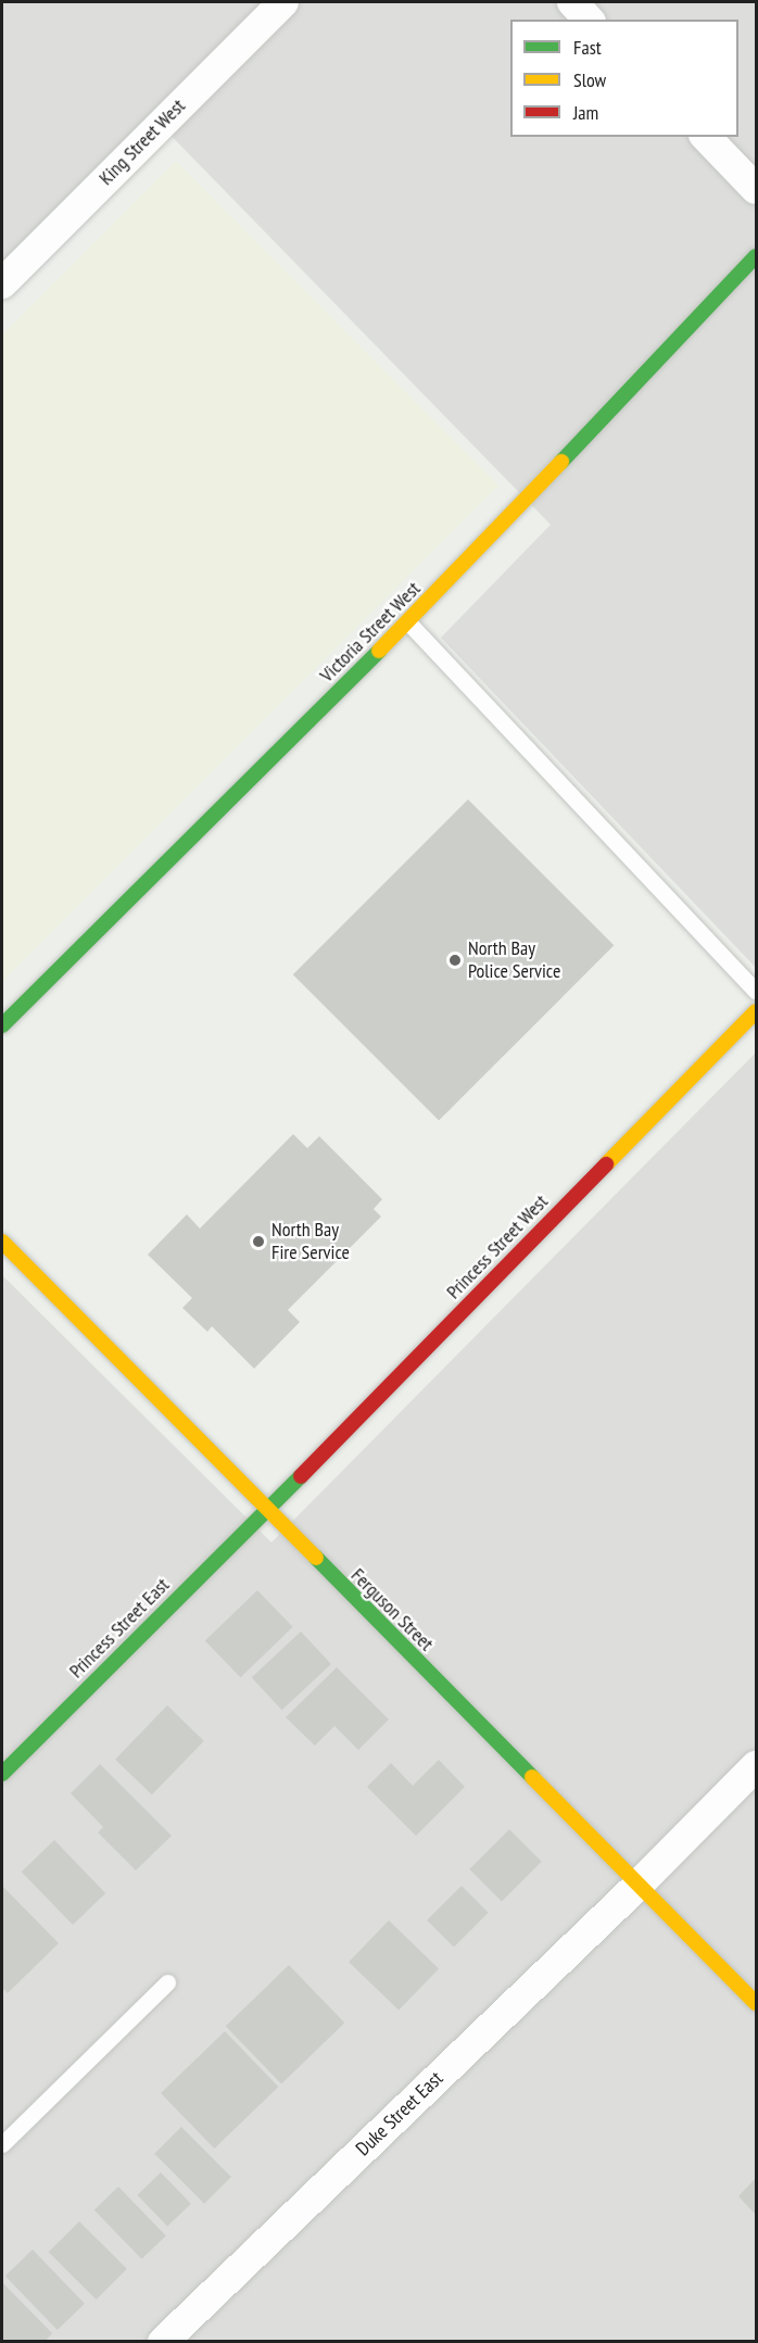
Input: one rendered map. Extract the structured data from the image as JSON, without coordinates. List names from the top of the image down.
{
  "streets": {
    "street": [
      "King Street West",
      "Victoria Street West",
      "Princess Street West",
      "Ferguson Street",
      "Princess Street East",
      "Duke Street East"
    ]
  },
  "crossings": [
    ["Princess Street West", "Ferguson Street"],
    ["Princess Street West", "Princess Street East"],
    ["Ferguson Street", "Princess Street East"],
    ["Ferguson Street", "Duke Street East"]
  ],
  "places": ["North Bay Police Service", "North Bay Fire Service"],
  "legend": ["Fast", "Slow", "Jam"]
}
